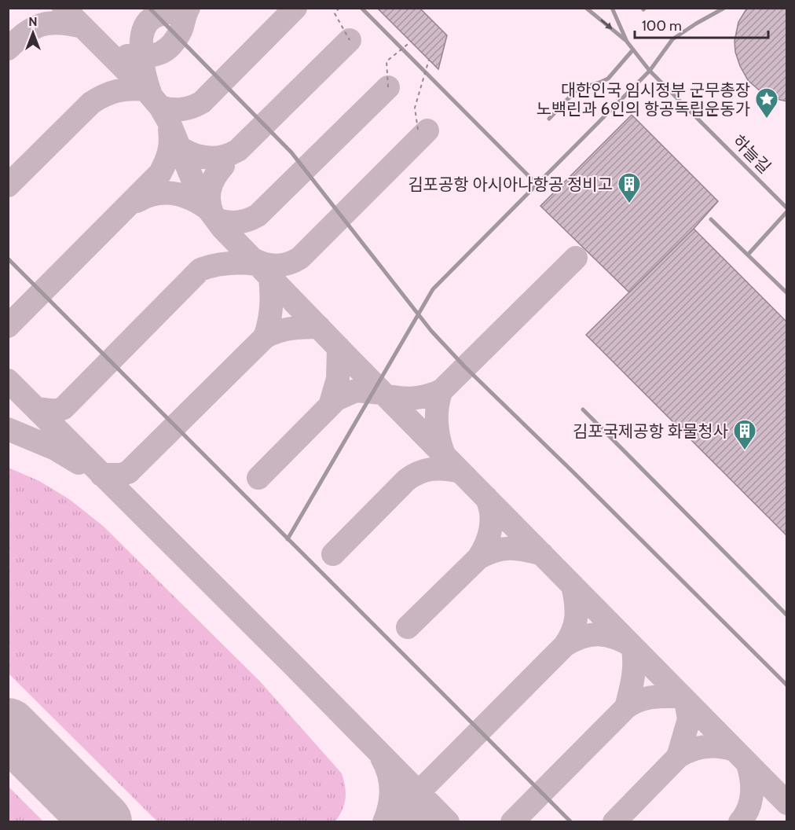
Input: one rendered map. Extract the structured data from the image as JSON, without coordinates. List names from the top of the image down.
{
  "streets": {
    "lane": ["하늘길"]
  },
  "places": {
    "place": ["대한인국 임시정부 군무총장 노백린과 6인의 항공독립운동가"],
    "building": ["김포공항 아시아나항공 정비고", "김포국제공항 화물청사"]
  },
  "scale_bar": "100 m",
  "north": "top"
}
